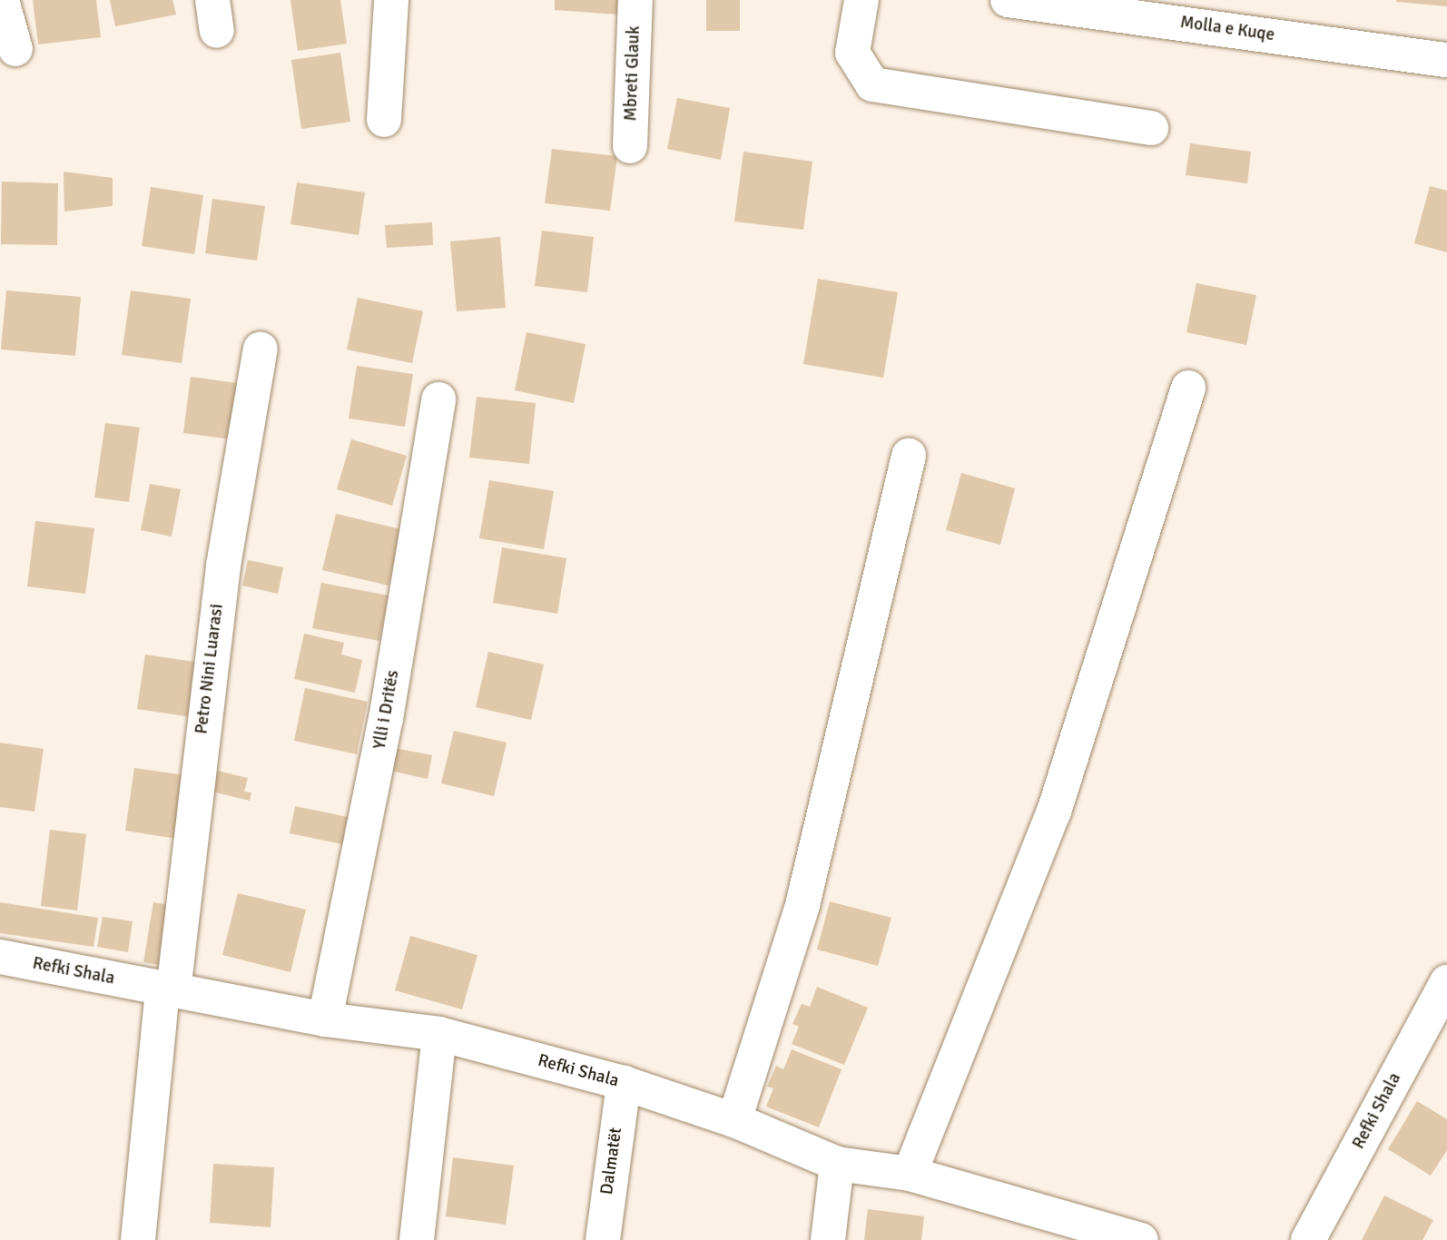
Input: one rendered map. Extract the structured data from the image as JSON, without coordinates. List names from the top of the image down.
{
  "streets": {
    "street": [
      "Molla e Kuqe",
      "Mbreti Glauk",
      "Petro Nini Luarasi",
      "Ylli i Dritës",
      "Refki Shala",
      "Dalmatët"
    ]
  },
  "crossings": [
    ["Petro Nini Luarasi", "Refki Shala"],
    ["Ylli i Dritës", "Refki Shala"],
    ["Refki Shala", "Dalmatët"]
  ]
}
